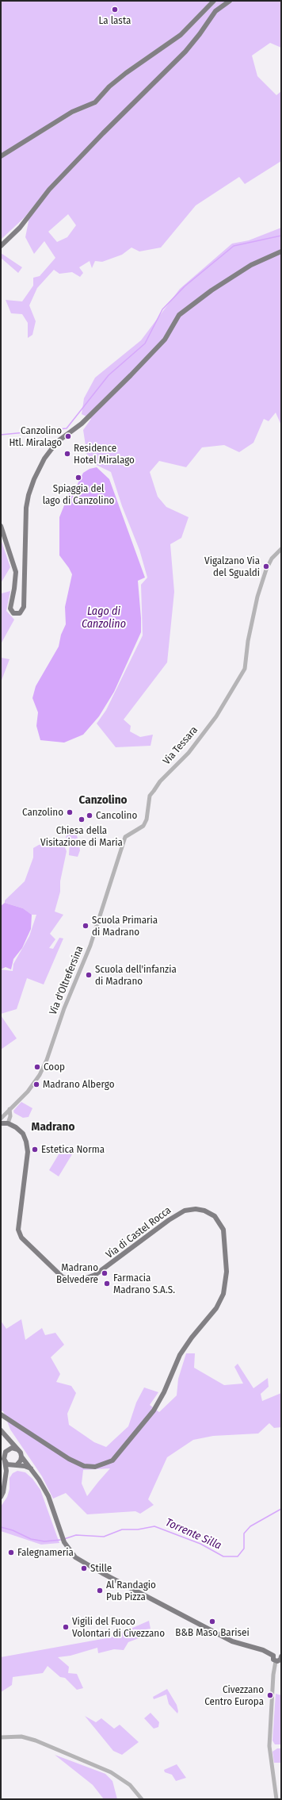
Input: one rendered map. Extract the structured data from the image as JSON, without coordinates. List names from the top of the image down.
{
  "streets": {
    "main road": ["Via di Castel Rocca"],
    "street": ["Via Tessara", "Via d'Oltrefersina"]
  },
  "crossings": [
    ["Via Tessara", "Via d'Oltrefersina"]
  ],
  "districts": ["Canzolino", "Madrano"],
  "water": ["Lago di Canzolino", "Torrente Silla"],
  "places": [
    "La lasta",
    "Canzolino Htl. Miralago",
    "Residence Hotel Miralago",
    "Spiaggia del lago di Canzolino",
    "Vigalzano Via del Sgualdi",
    "Canzolino",
    "Cancolino",
    "Chiesa della Visitazione di Maria",
    "Scuola Primaria di Madrano",
    "Scuola dell'infanzia di Madrano",
    "Coop",
    "Madrano Albergo",
    "Estetica Norma",
    "Madrano Belvedere",
    "Farmacia Madrano S.A.S.",
    "Falegnameria",
    "Stille",
    "Al Randagio Pub Pizza",
    "B&B Maso Barisei",
    "Vigili del Fuoco Volontari di Civezzano",
    "Civezzano Centro Europa"
  ]
}
